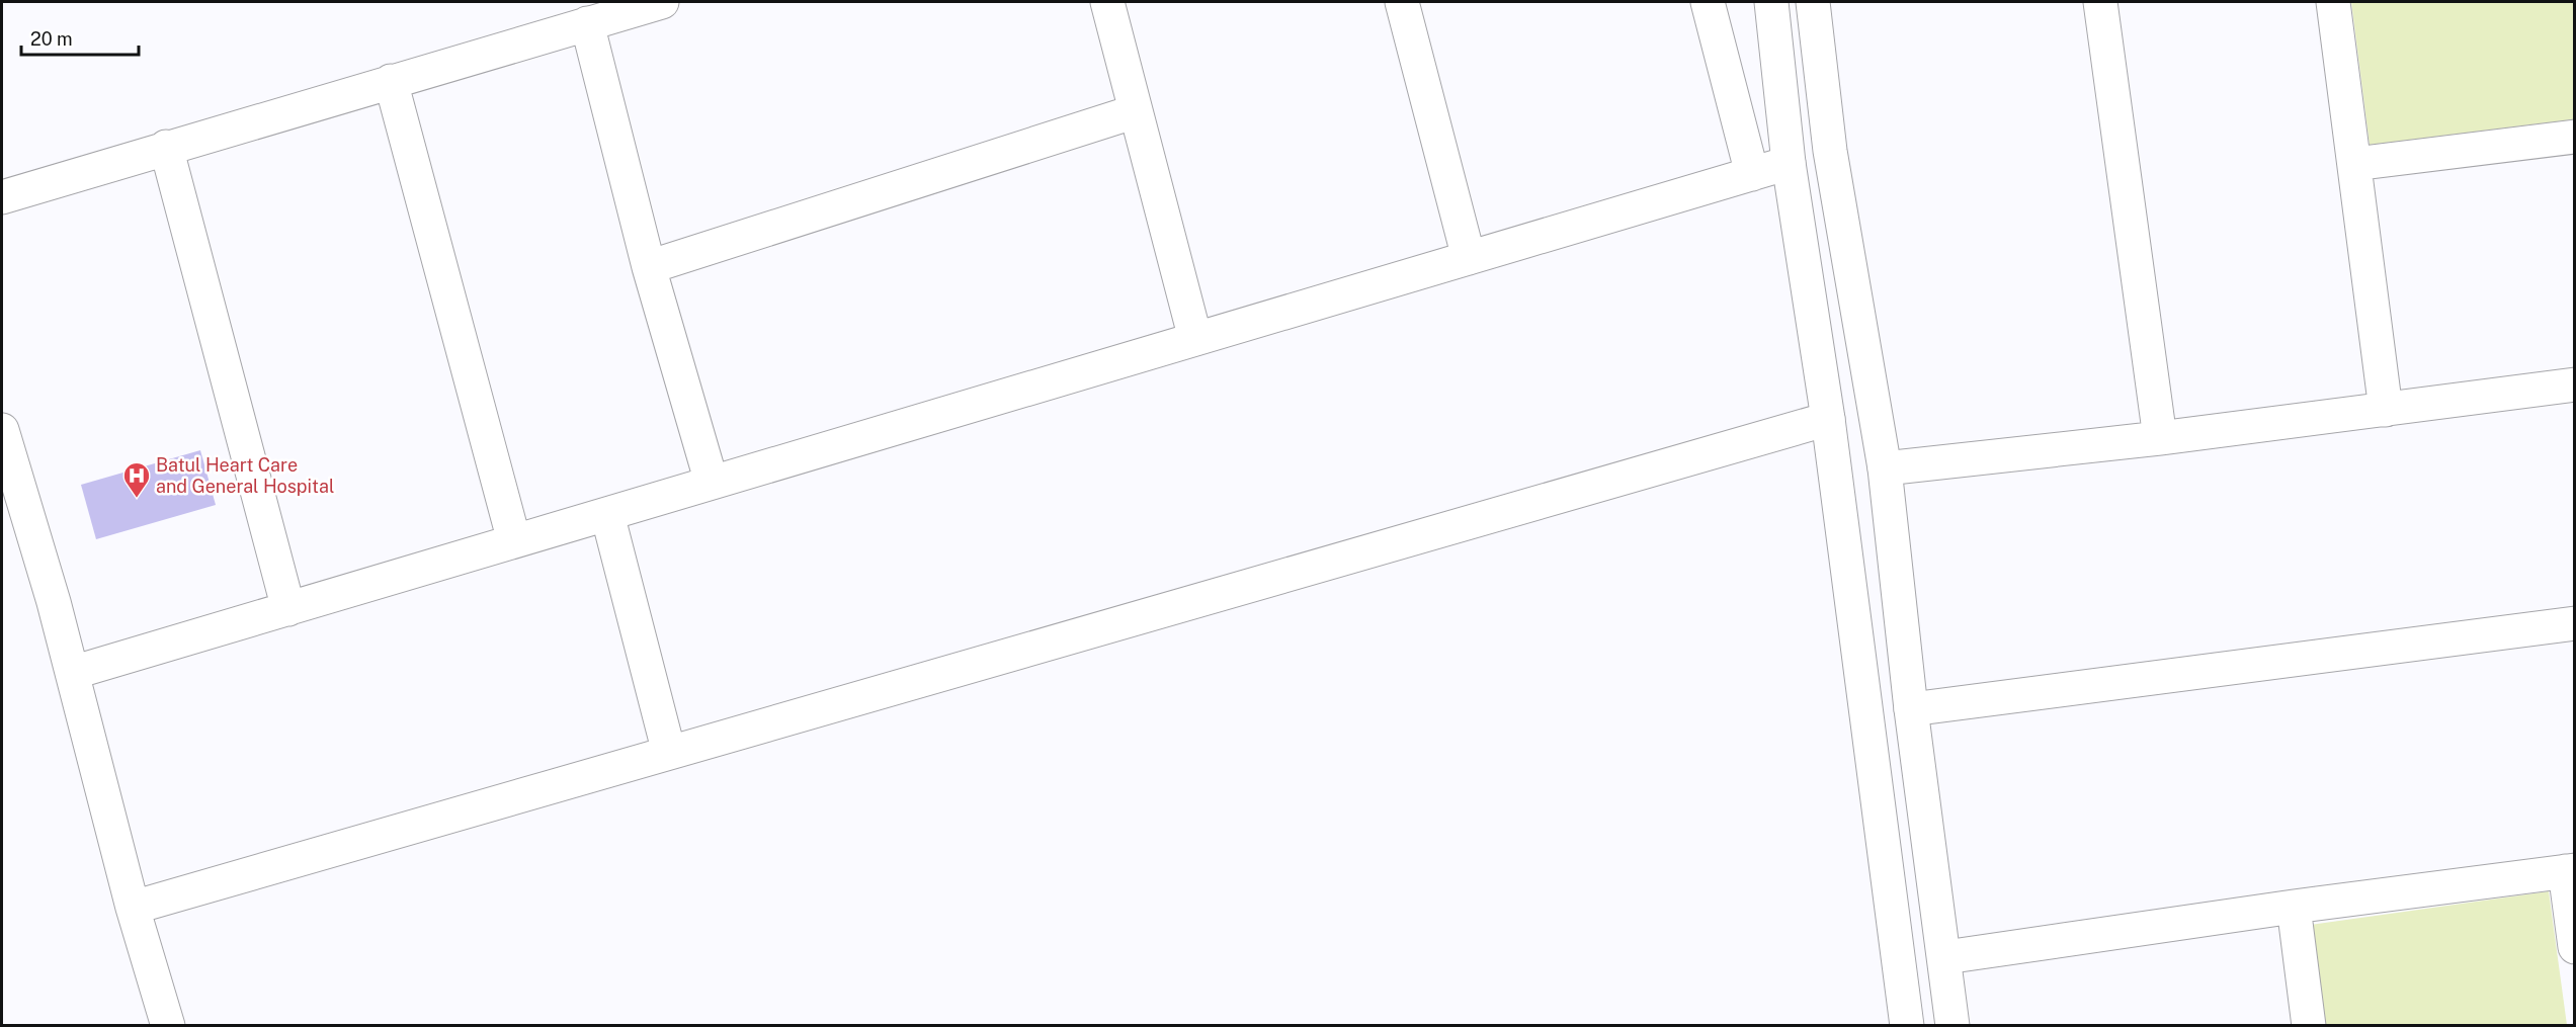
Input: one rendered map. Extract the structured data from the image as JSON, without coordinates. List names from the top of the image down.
{
  "places": {
    "hospital": ["Batul Heart Care and General Hospital"]
  },
  "scale_bar": "20 m"
}
